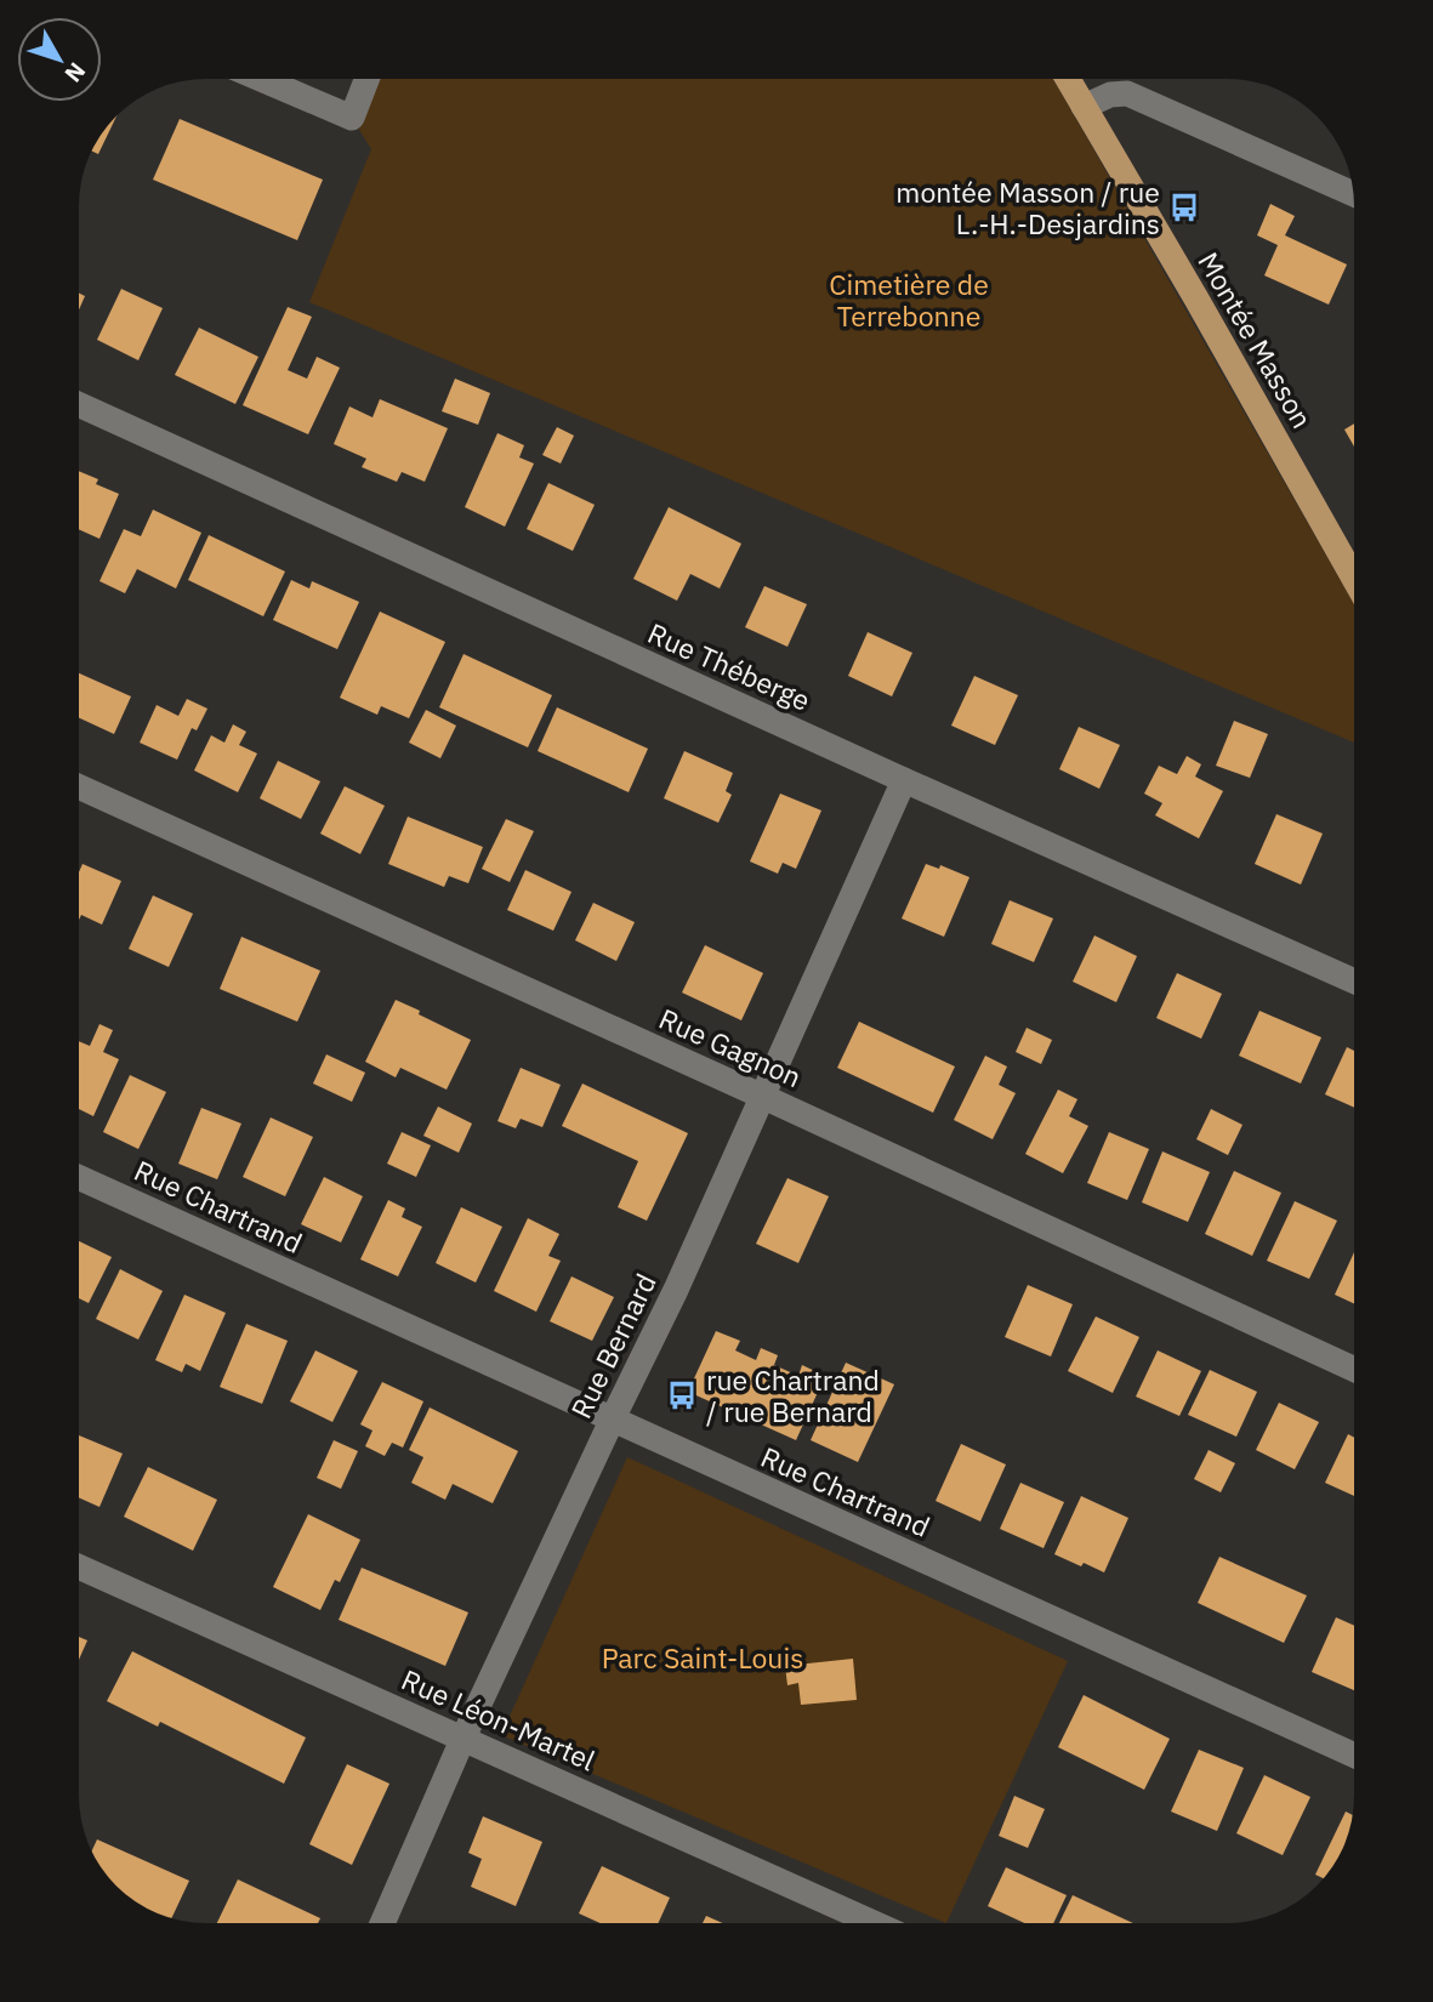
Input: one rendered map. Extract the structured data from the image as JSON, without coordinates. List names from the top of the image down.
{
  "streets": {
    "main road": ["Montée Masson"],
    "street": [
      "Rue Théberge",
      "Rue Gagnon",
      "Rue Chartrand",
      "Rue Bernard",
      "Rue Léon-Martel"
    ]
  },
  "crossings": [
    ["Rue Théberge", "Rue Bernard"],
    ["Rue Gagnon", "Rue Bernard"],
    ["Rue Chartrand", "Rue Bernard"],
    ["Rue Bernard", "Rue Léon-Martel"]
  ],
  "parks": ["Cimetière de Terrebonne", "Parc Saint-Louis"],
  "places": {
    "bus stop": ["montée Masson / rue L.-H.-Desjardins", "rue Chartrand / rue Bernard"]
  },
  "north": "bottom right"
}
